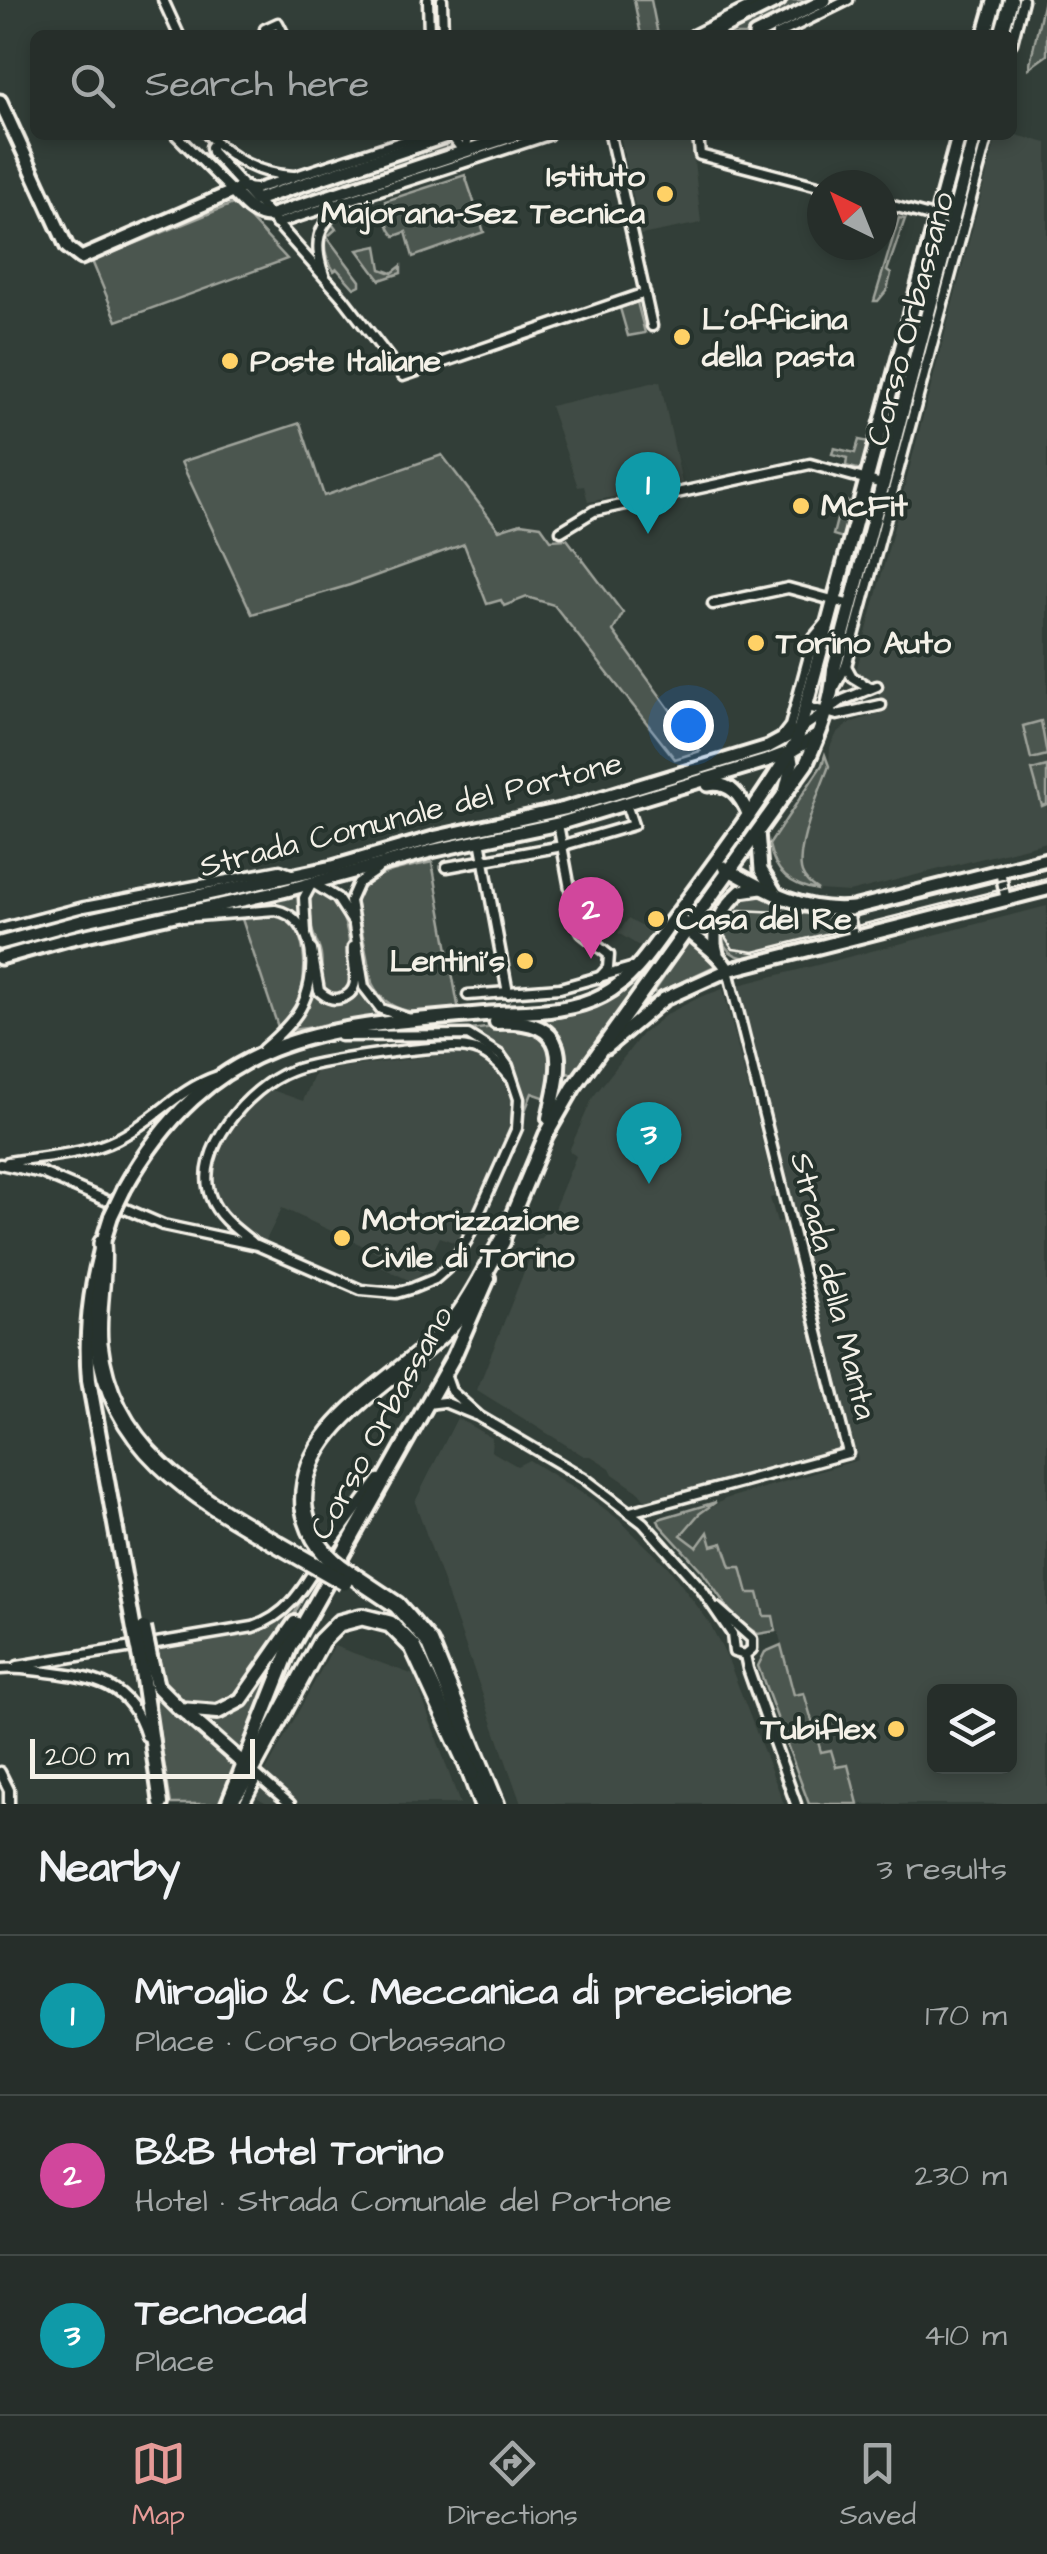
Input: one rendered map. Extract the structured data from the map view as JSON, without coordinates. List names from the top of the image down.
{
  "streets": {
    "main road": ["Corso Orbassano"],
    "street": ["Strada Comunale del Portone", "Strada della Manta"]
  },
  "crossings": [
    ["Corso Orbassano", "Strada Comunale del Portone"]
  ],
  "places": [
    "Istituto Majorana-Sez Tecnica",
    "L'officina della pasta",
    "Poste Italiane",
    "McFit",
    "Torino Auto",
    "Casa del Re",
    "Lentini's",
    "Motorizzazione Civile di Torino",
    "Tubiflex"
  ],
  "scale_bar": "200 m",
  "north": "top left",
  "page": {
    "search": "Search here",
    "pins": ["1", "2", "3"],
    "scale": "200 m",
    "heading": ["Nearby", "3 results"],
    "list": [
      {
        "mark": "1",
        "name": "Miroglio & C. Meccanica di precisione",
        "note": "Place · Corso Orbassano",
        "value": "170 m"
      },
      {
        "mark": "2",
        "name": "B&B Hotel Torino",
        "note": "Hotel · Strada Comunale del Portone",
        "value": "230 m"
      },
      {
        "mark": "3",
        "name": "Tecnocad",
        "note": "Place",
        "value": "410 m"
      }
    ],
    "nav": ["Map", "Directions", "Saved"]
  }
}
